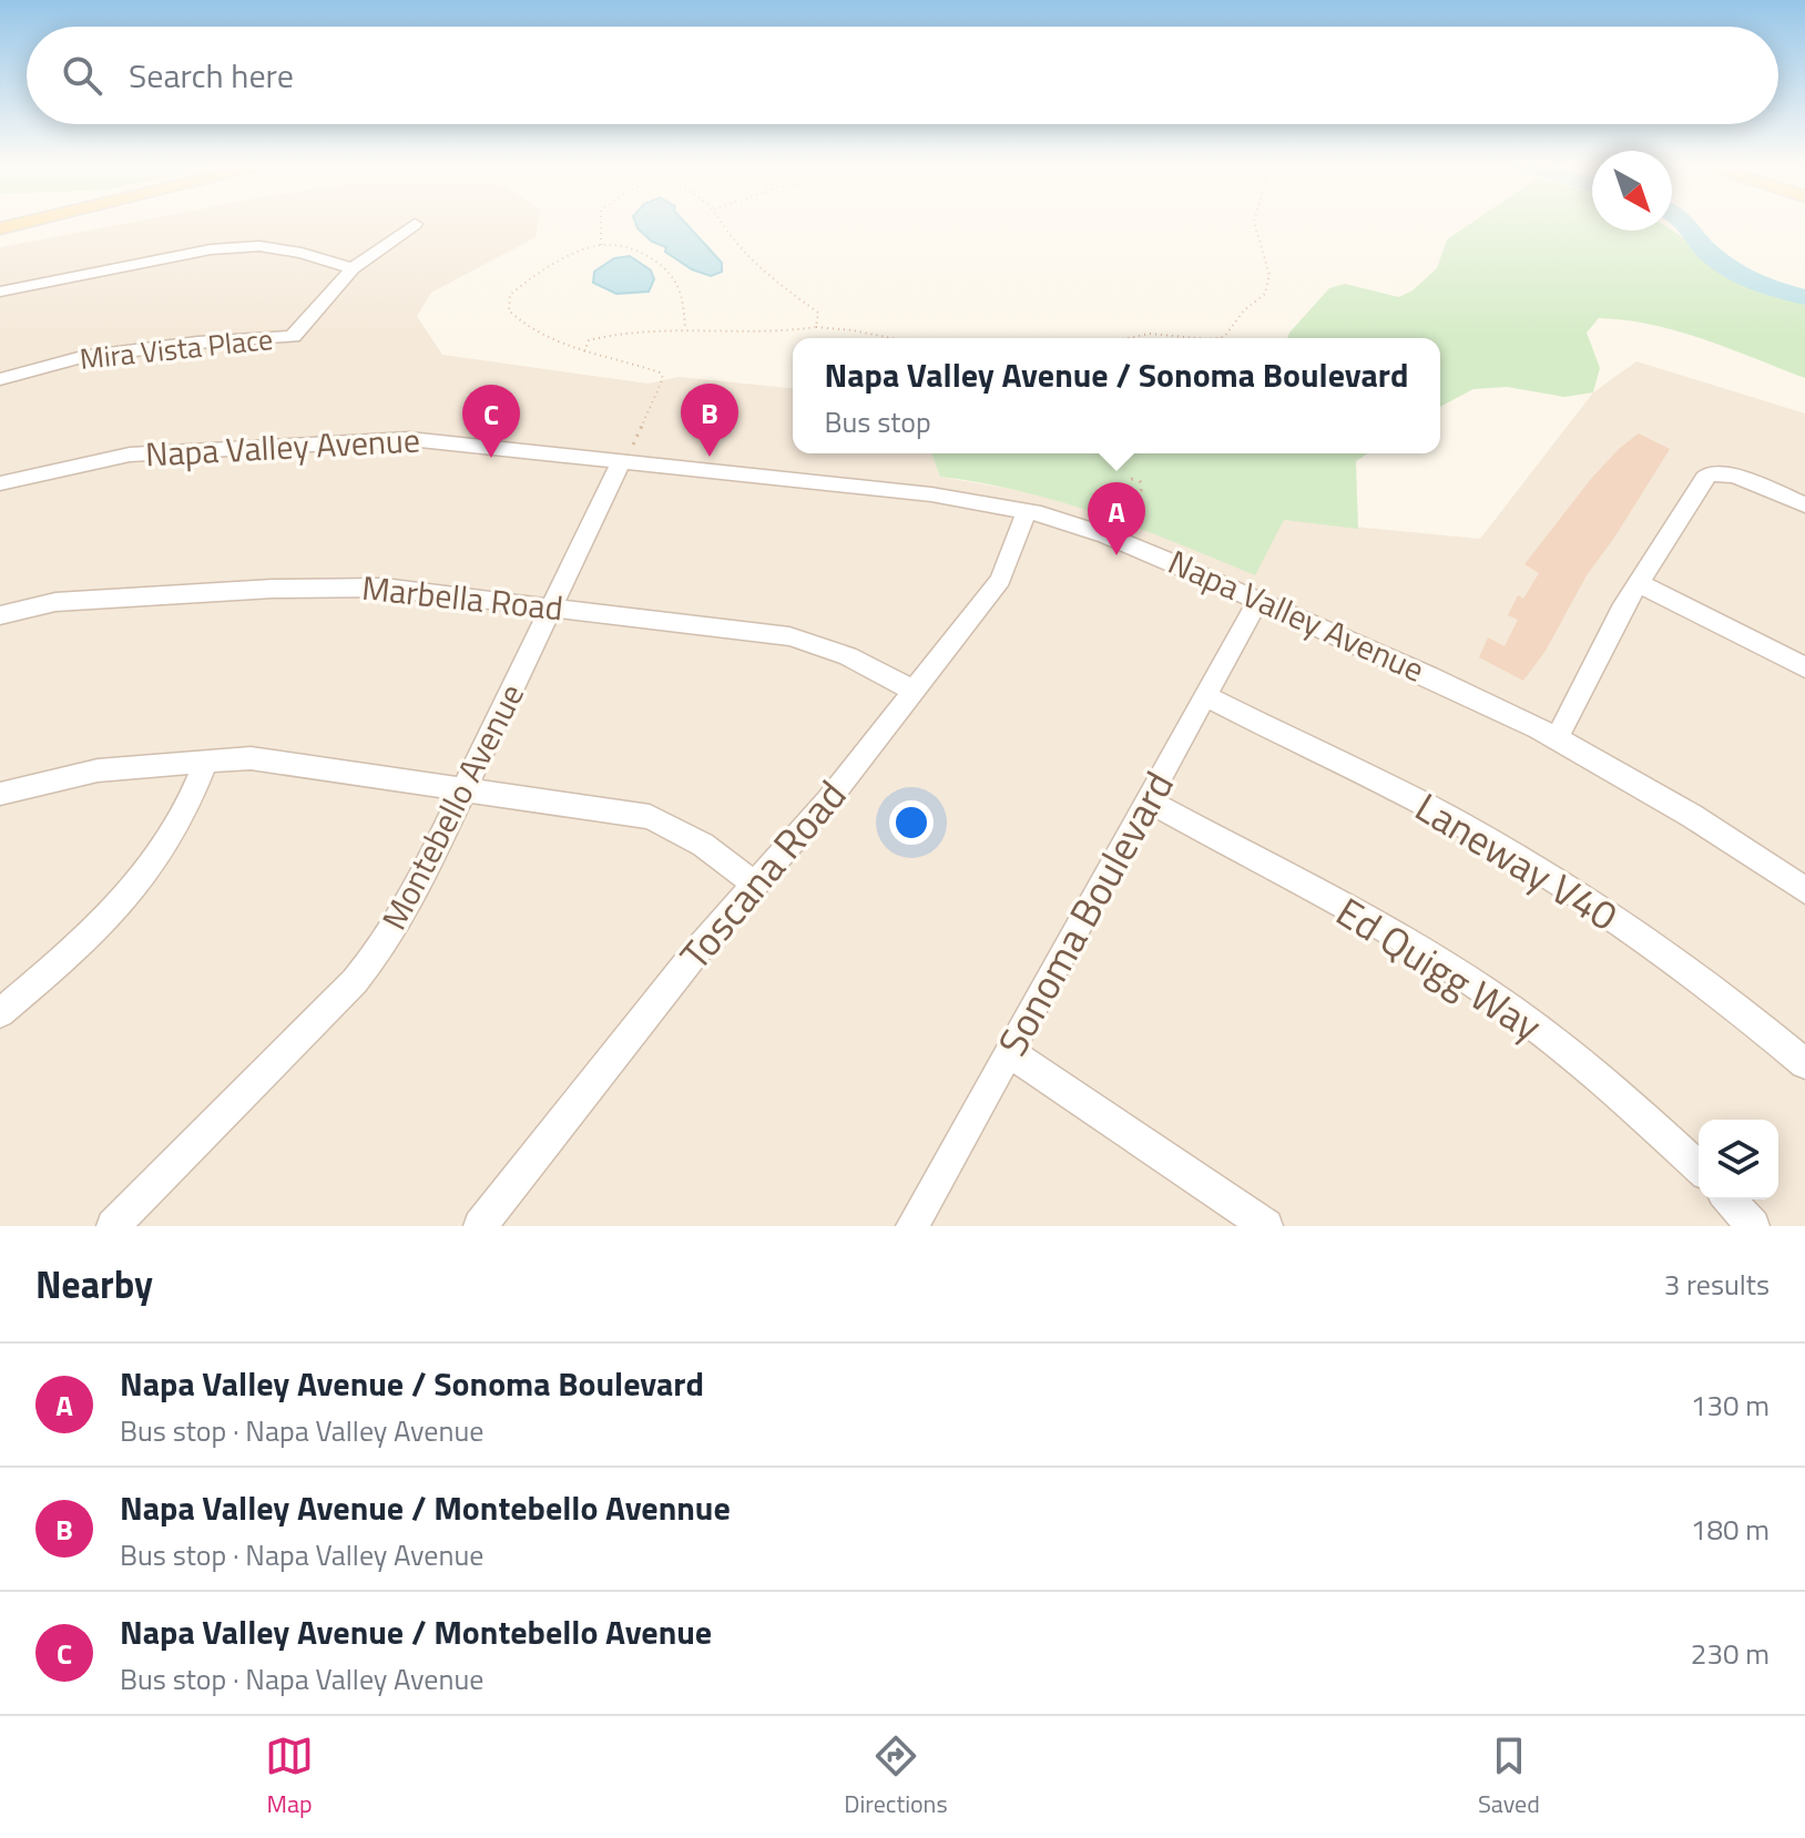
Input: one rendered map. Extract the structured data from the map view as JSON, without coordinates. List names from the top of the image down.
{
  "streets": {
    "street": [
      "Mira Vista Place",
      "Napa Valley Avenue",
      "Marbella Road",
      "Montebello Avenue",
      "Laneway V40",
      "Toscana Road",
      "Sonoma Boulevard",
      "Ed Quigg Way"
    ]
  },
  "crossings": [
    ["Napa Valley Avenue", "Montebello Avenue"],
    ["Napa Valley Avenue", "Toscana Road"],
    ["Napa Valley Avenue", "Sonoma Boulevard"],
    ["Marbella Road", "Montebello Avenue"],
    ["Marbella Road", "Toscana Road"],
    ["Laneway V40", "Sonoma Boulevard"],
    ["Sonoma Boulevard", "Ed Quigg Way"]
  ],
  "north": "bottom right",
  "page": {
    "search": "Search here",
    "popup": ["Napa Valley Avenue / Sonoma Boulevard", "Bus stop"],
    "pins": ["B", "C", "A"],
    "heading": ["Nearby", "3 results"],
    "list": [
      {
        "mark": "A",
        "name": "Napa Valley Avenue / Sonoma Boulevard",
        "note": "Bus stop · Napa Valley Avenue",
        "value": "130 m"
      },
      {
        "mark": "B",
        "name": "Napa Valley Avenue / Montebello Avennue",
        "note": "Bus stop · Napa Valley Avenue",
        "value": "180 m"
      },
      {
        "mark": "C",
        "name": "Napa Valley Avenue / Montebello Avenue",
        "note": "Bus stop · Napa Valley Avenue",
        "value": "230 m"
      }
    ],
    "nav": ["Map", "Directions", "Saved"]
  }
}
